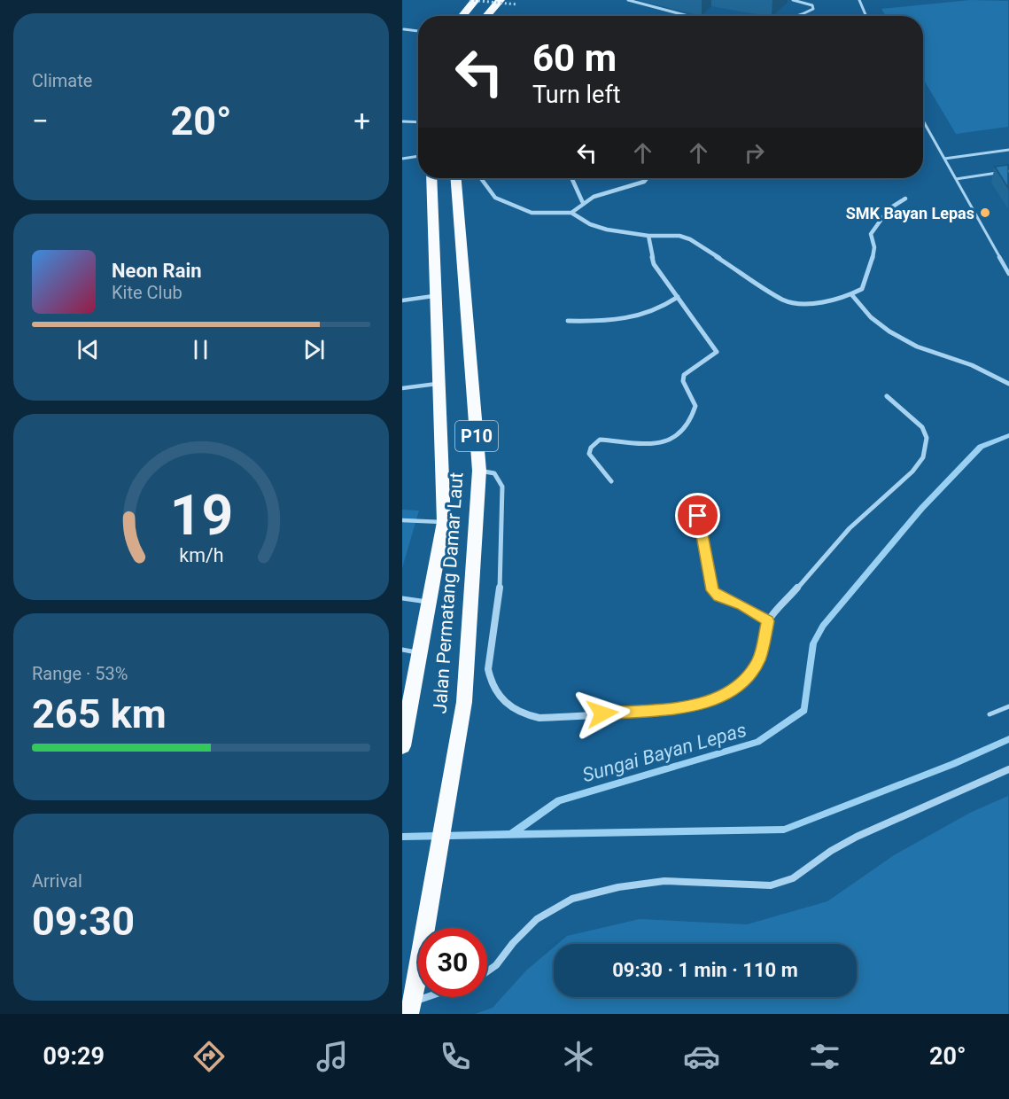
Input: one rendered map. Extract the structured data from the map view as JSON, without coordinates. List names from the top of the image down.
{
  "streets": {
    "highway": ["P10", "Jalan Permatang Damar Laut"]
  },
  "water": ["Sungai Bayan Lepas"],
  "places": ["SMK Bayan Lepas"],
  "page": {
    "tile": [
      "Climate",
      ["Range · 53%", "265 km"],
      ["Arrival", "09:30"]
    ],
    "turn": ["60 m", "Turn left"],
    "heat": ["−", "20°", "+"],
    "song": ["Neon Rain", "Kite Club"],
    "limit": "30",
    "trip": "09:30 · 1 min · 110 m",
    "tabs": ["09:29", "20°"],
    "gauge": ["19", "km/h"]
  }
}
